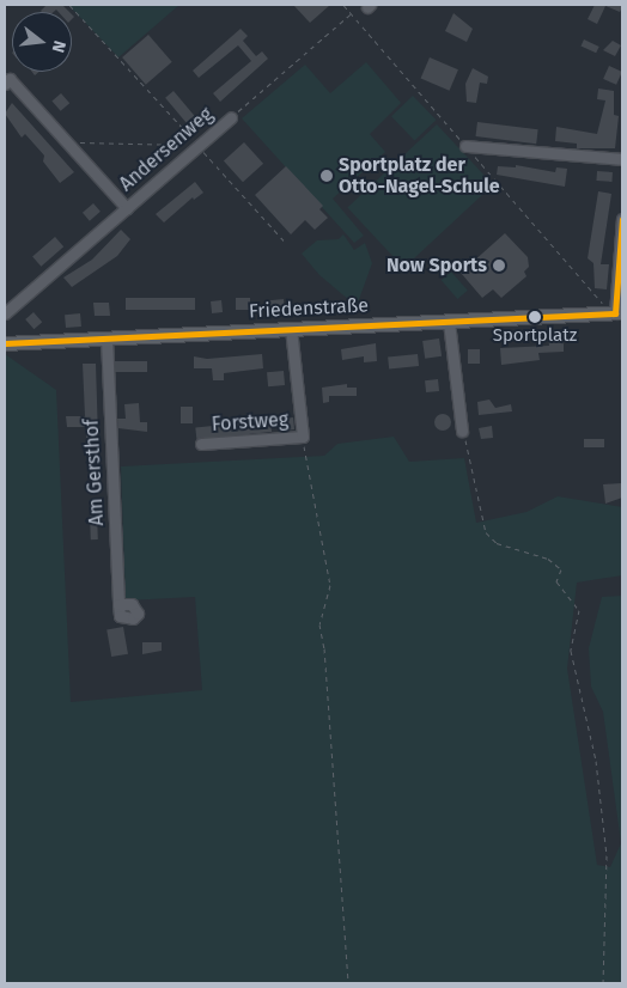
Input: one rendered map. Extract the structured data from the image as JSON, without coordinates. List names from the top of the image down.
{
  "streets": {
    "main road": ["Friedenstraße"],
    "street": ["Andersenweg", "Forstweg", "Am Gersthof"]
  },
  "crossings": [
    ["Friedenstraße", "Forstweg"],
    ["Friedenstraße", "Am Gersthof"]
  ],
  "places": ["Sportplatz der Otto-Nagel-Schule", "Now Sports", "Sportplatz"],
  "north": "right"
}
